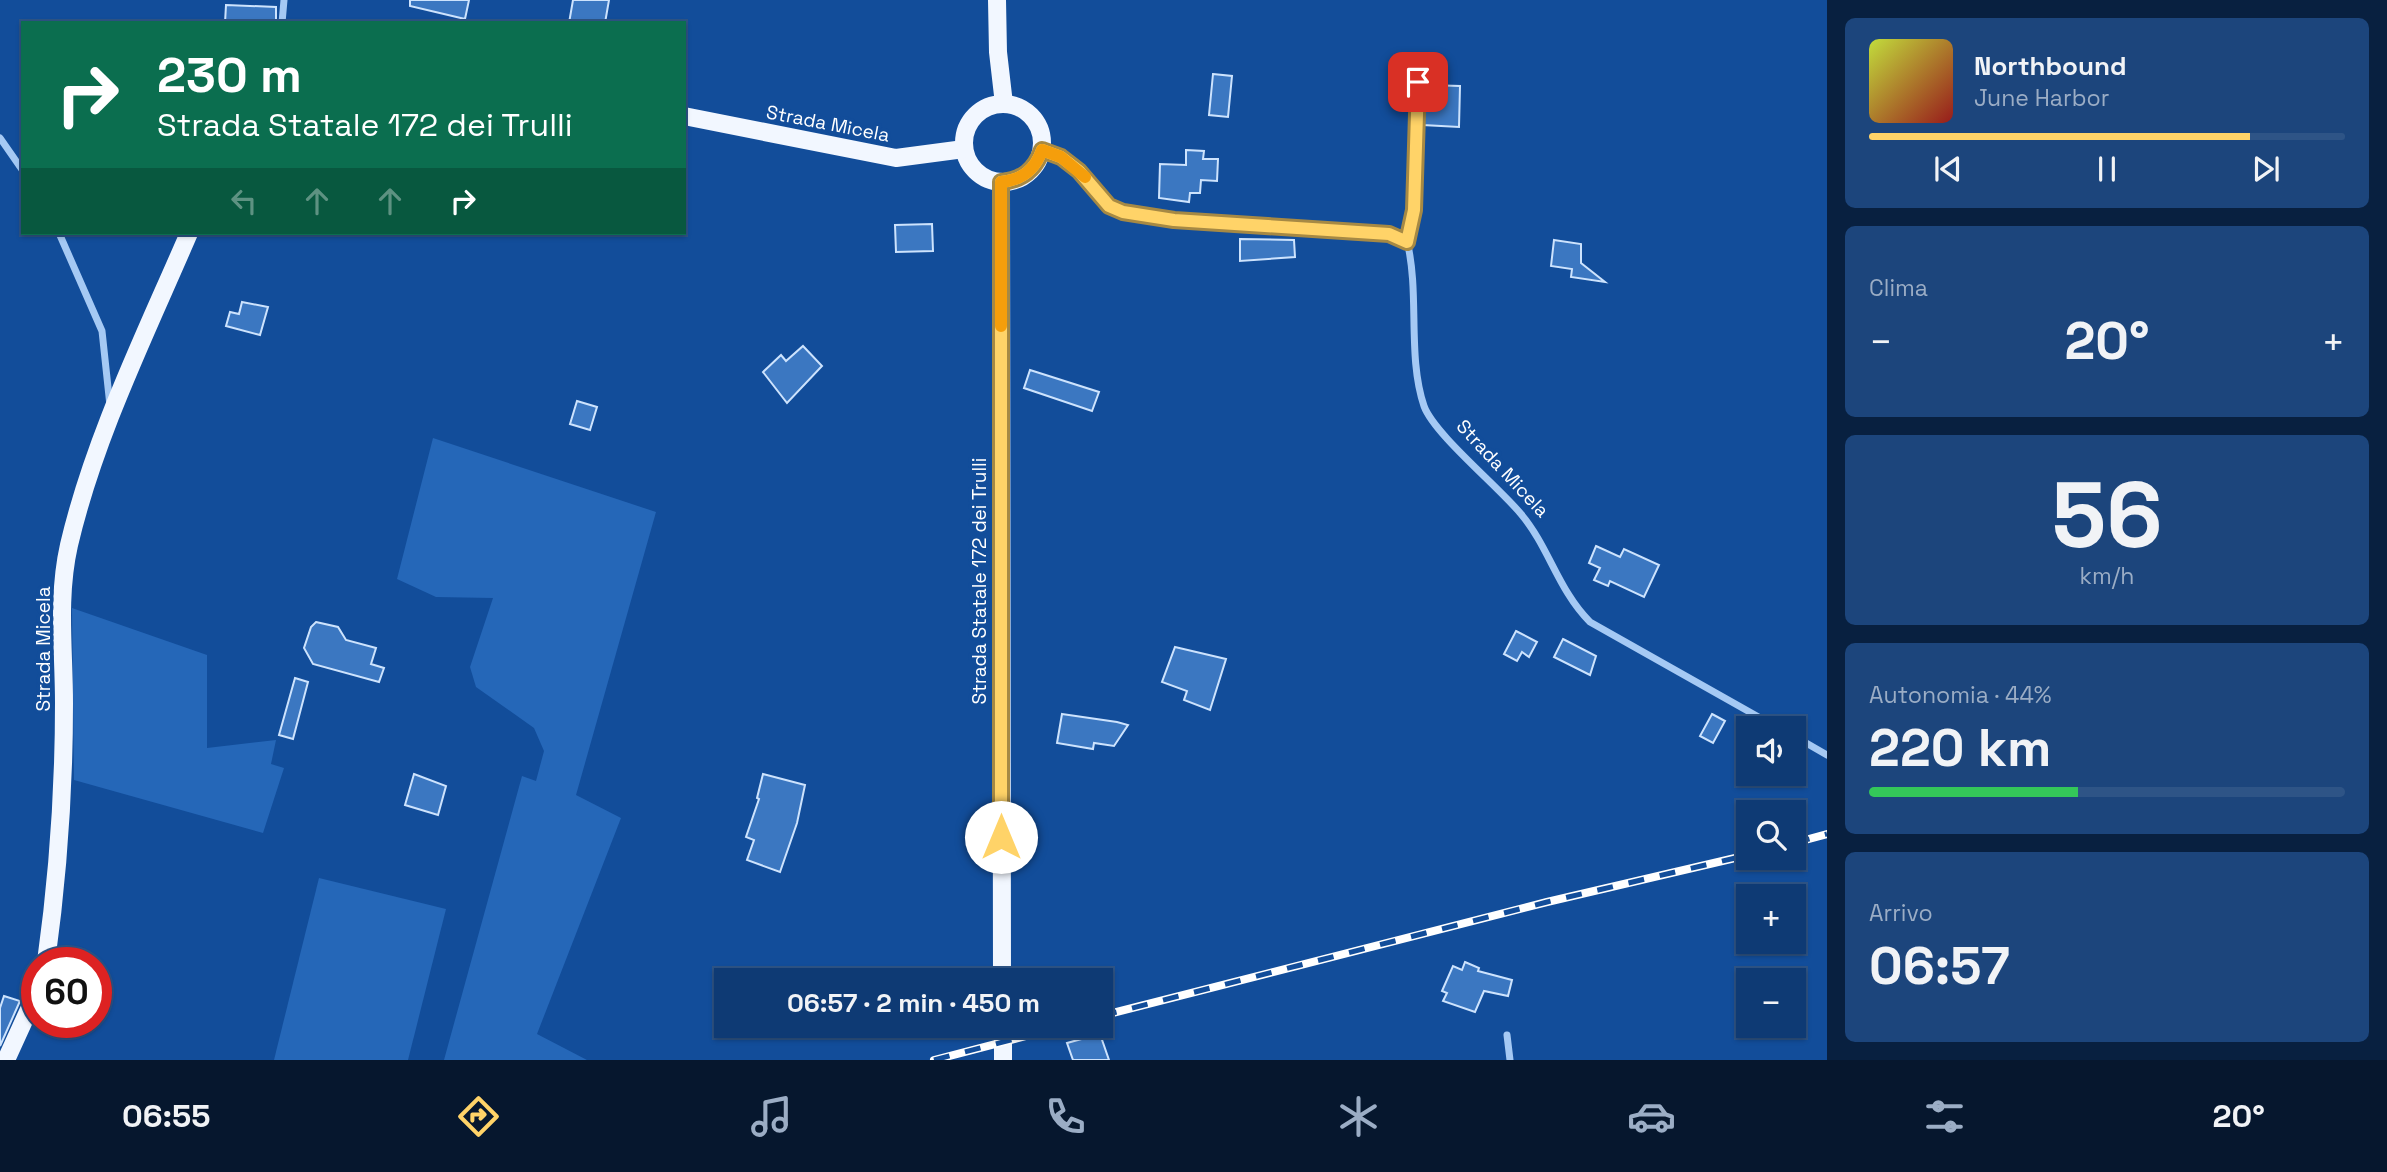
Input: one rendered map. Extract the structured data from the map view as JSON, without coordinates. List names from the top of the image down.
{
  "streets": {
    "main road": ["Strada Micela", "Strada Statale 172 dei Trulli"]
  },
  "crossings": [
    ["Strada Micela", "Strada Statale 172 dei Trulli"]
  ],
  "page": {
    "turn": ["230 m", "Strada Statale 172 dei Trulli"],
    "song": ["Northbound", "June Harbor"],
    "tile": [
      "Clima",
      ["56", "km/h"],
      ["Autonomia · 44%", "220 km"],
      ["Arrivo", "06:57"]
    ],
    "heat": ["−", "20°", "+"],
    "map_buttons": ["+", "−"],
    "limit": "60",
    "trip": "06:57 · 2 min · 450 m",
    "tabs": ["06:55", "20°"]
  }
}
